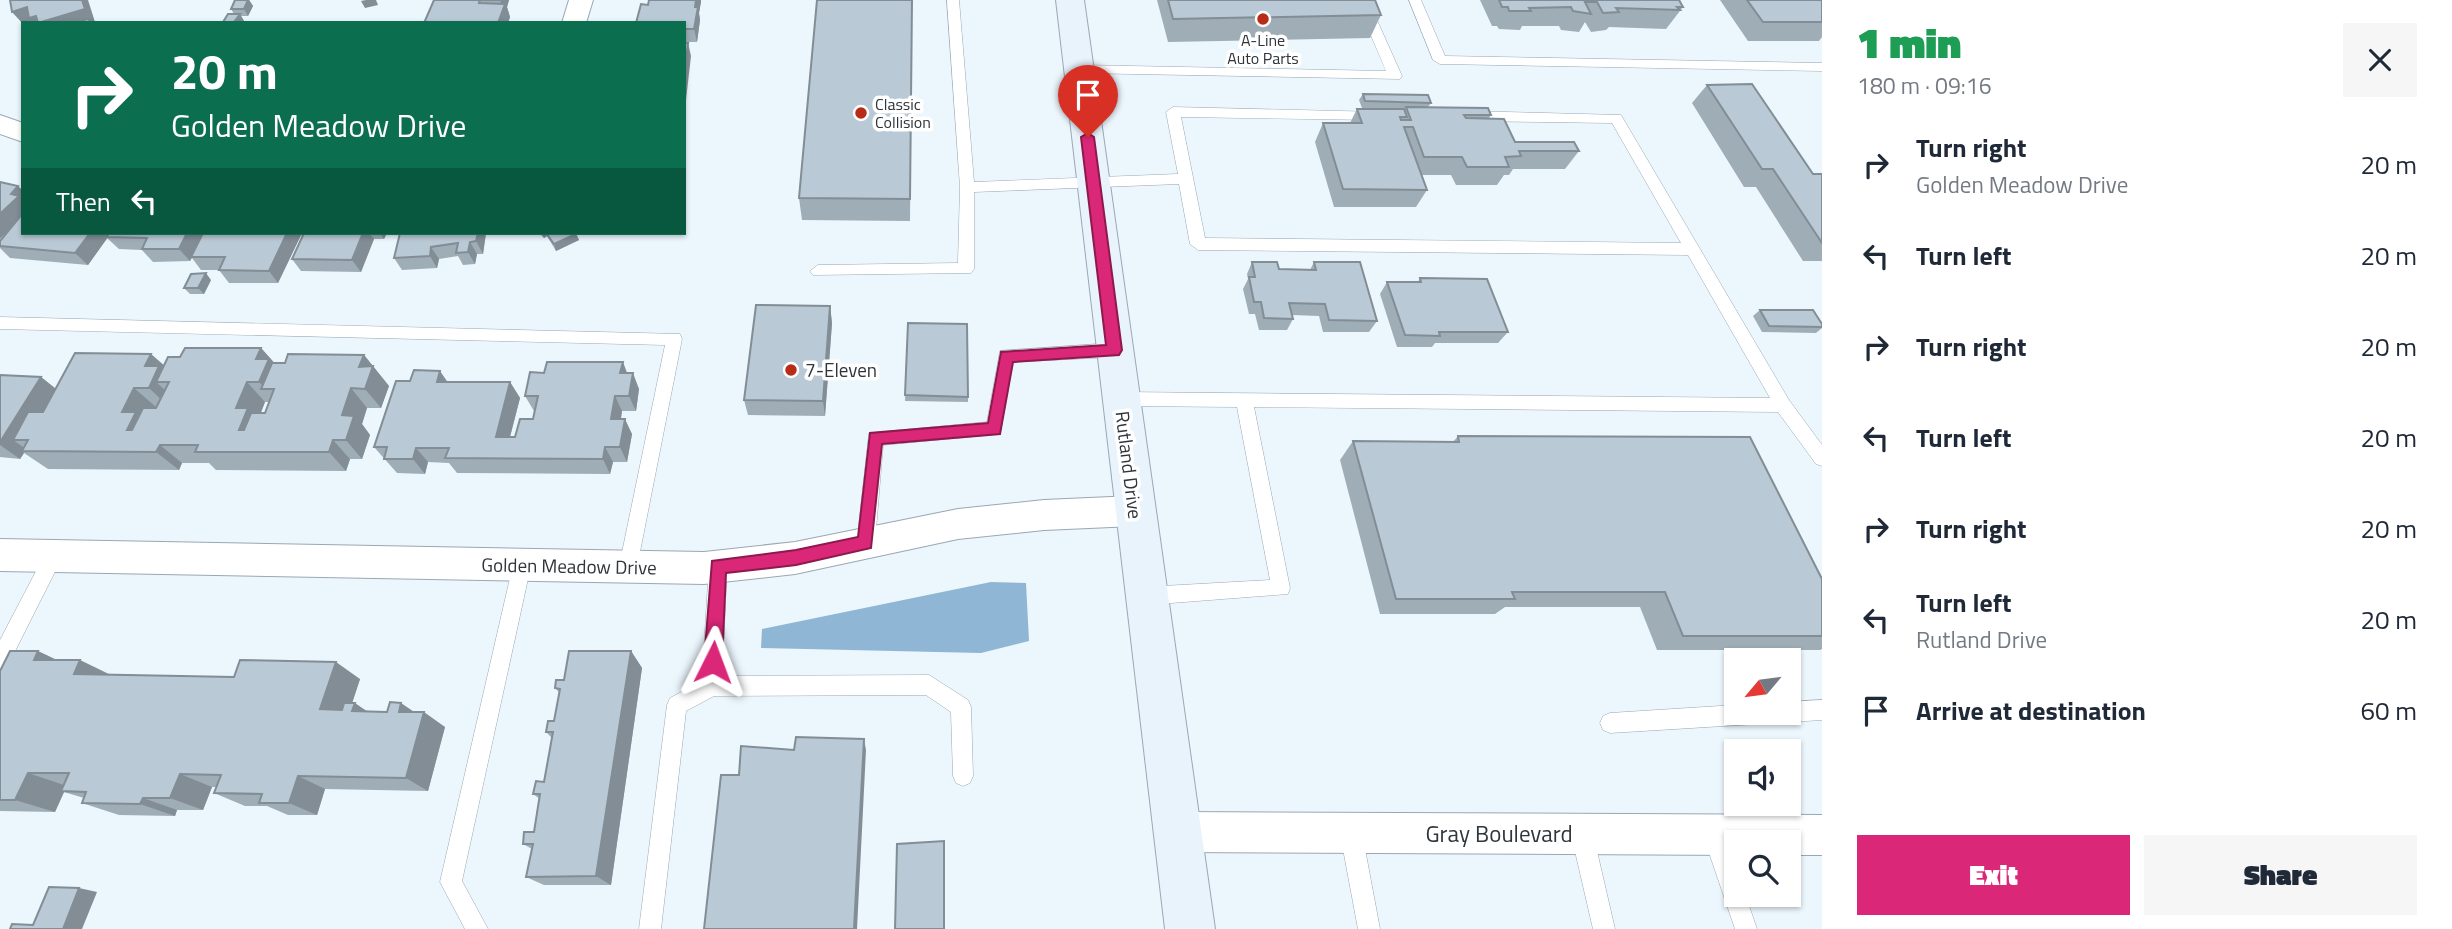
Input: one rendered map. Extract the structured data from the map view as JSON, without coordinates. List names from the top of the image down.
{
  "streets": {
    "street": ["Rutland Drive", "Golden Meadow Drive", "Gray Boulevard"]
  },
  "crossings": [
    ["Rutland Drive", "Golden Meadow Drive"],
    ["Rutland Drive", "Gray Boulevard"]
  ],
  "places": ["A-Line Auto Parts", "Classic Collision", "7-Eleven"],
  "north": "bottom left",
  "page": {
    "heading": ["1 min", "180 m · 09:16"],
    "turn": ["20 m", "Golden Meadow Drive"],
    "list": [
      {
        "name": "Turn right",
        "note": "Golden Meadow Drive",
        "value": "20 m"
      },
      {
        "name": "Turn left",
        "value": "20 m"
      },
      {
        "name": "Turn right",
        "value": "20 m"
      },
      {
        "name": "Turn left",
        "value": "20 m"
      },
      {
        "name": "Turn right",
        "value": "20 m"
      },
      {
        "name": "Turn left",
        "note": "Rutland Drive",
        "value": "20 m"
      },
      {
        "name": "Arrive at destination",
        "value": "60 m"
      }
    ],
    "then": "Then",
    "buttons": ["Exit", "Share"]
  }
}
